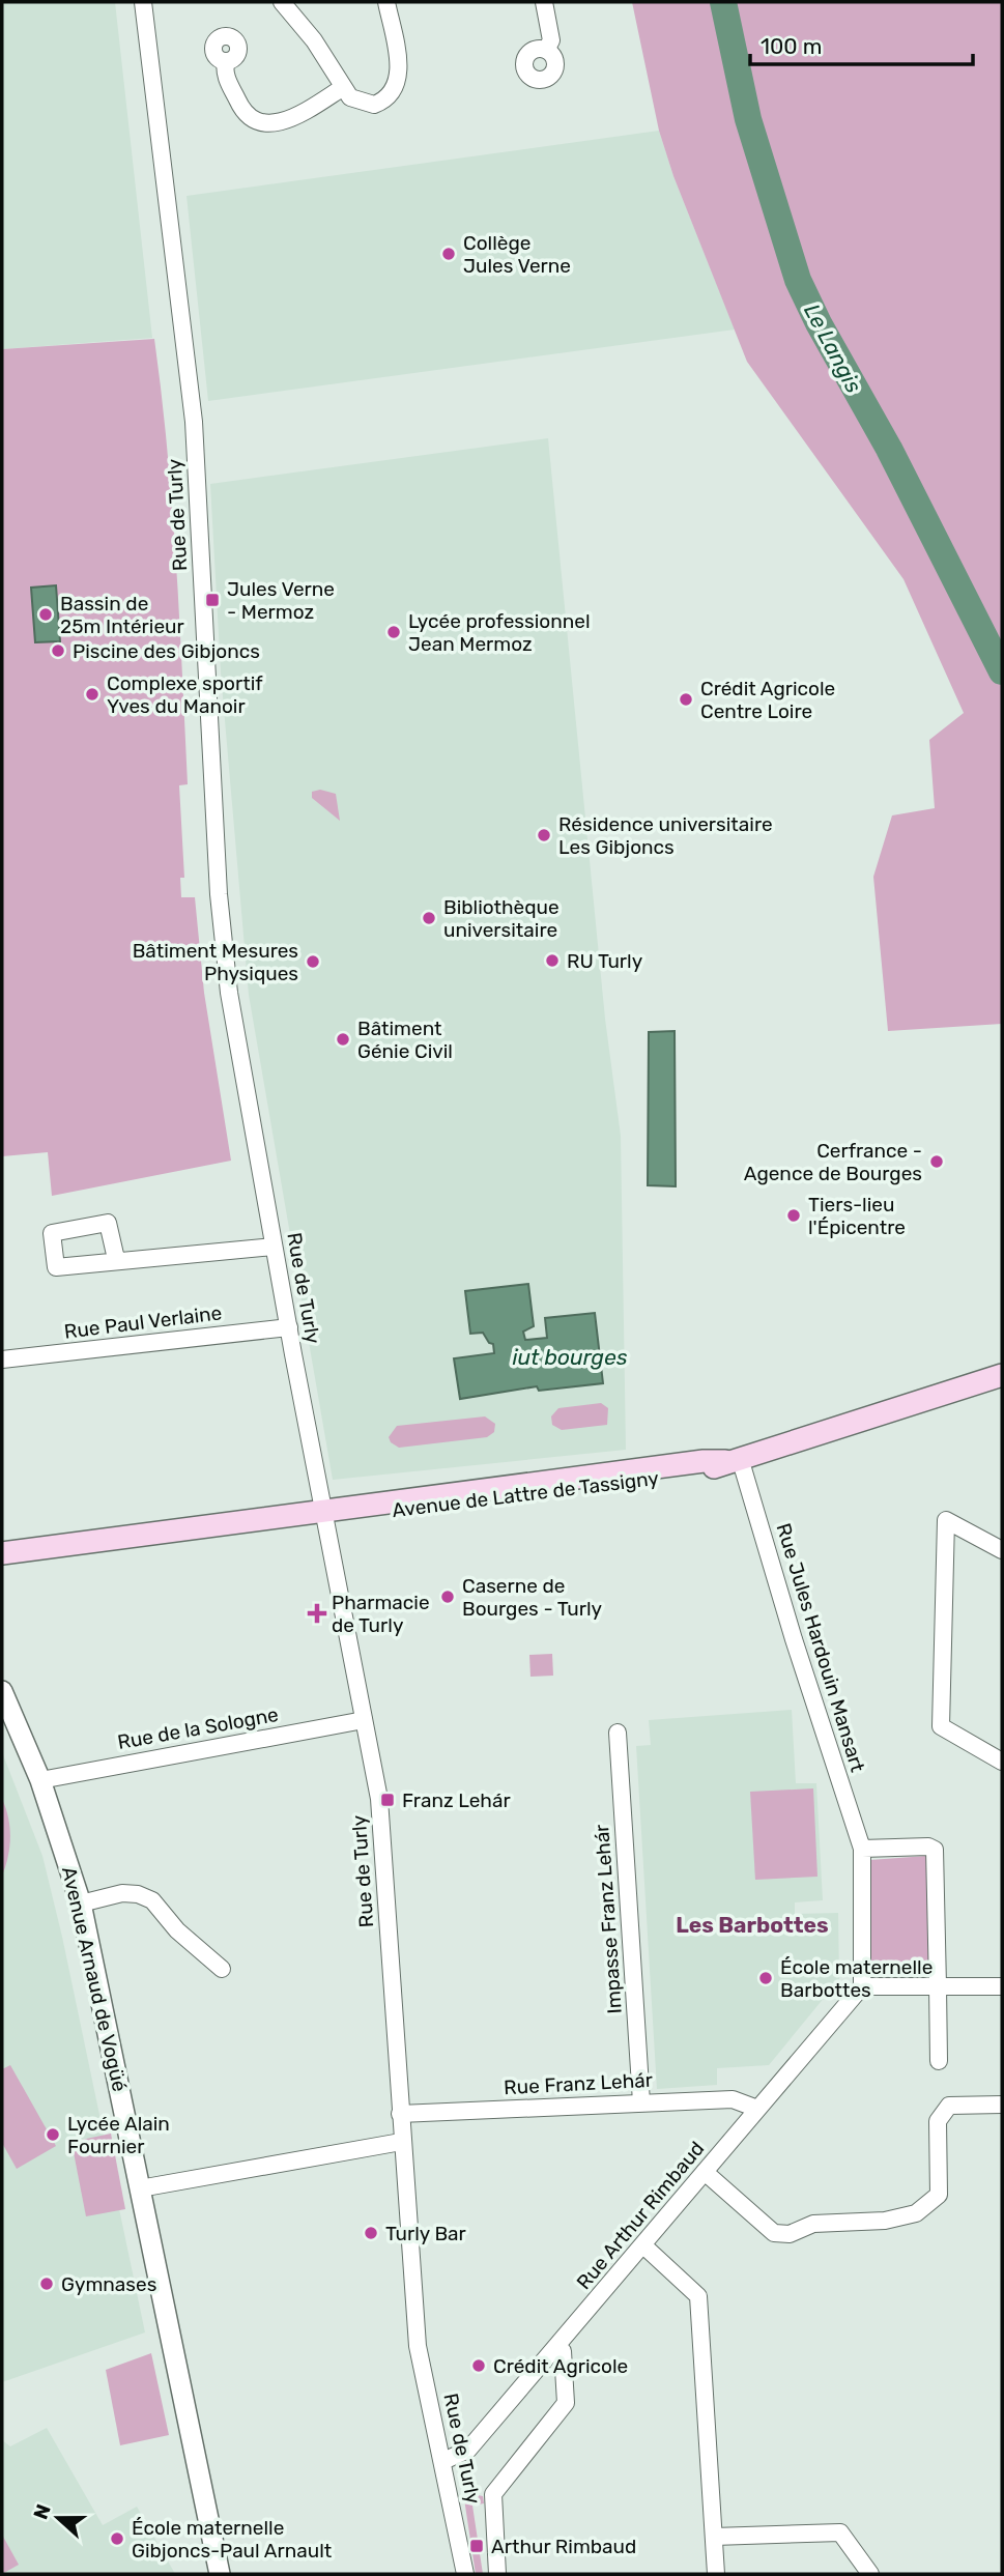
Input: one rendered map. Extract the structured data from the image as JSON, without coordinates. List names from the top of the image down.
{
  "streets": {
    "main road": ["Avenue de Lattre de Tassigny"],
    "street": [
      "Rue de Turly",
      "Rue Paul Verlaine",
      "Rue Jules Hardouin Mansart",
      "Rue de la Sologne",
      "Impasse Franz Lehár",
      "Avenue Arnaud de Vogüé",
      "Rue Franz Lehár",
      "Rue Arthur Rimbaud"
    ]
  },
  "crossings": [
    ["Rue de Turly", "Rue Paul Verlaine"],
    ["Rue de Turly", "Avenue de Lattre de Tassigny"],
    ["Rue de Turly", "Rue de la Sologne"],
    ["Rue de Turly", "Rue Franz Lehár"],
    ["Rue de Turly", "Rue Arthur Rimbaud"],
    ["Avenue de Lattre de Tassigny", "Rue Jules Hardouin Mansart"],
    ["Rue Jules Hardouin Mansart", "Rue Arthur Rimbaud"],
    ["Rue de la Sologne", "Avenue Arnaud de Vogüé"],
    ["Impasse Franz Lehár", "Rue Franz Lehár"],
    ["Rue Franz Lehár", "Rue Arthur Rimbaud"]
  ],
  "districts": ["Les Barbottes"],
  "water": ["Le Langis", "iut bourges"],
  "places": {
    "other": [
      "Collège Jules Verne",
      "Bassin de 25m Intérieur",
      "Lycée professionnel Jean Mermoz",
      "Piscine des Gibjoncs",
      "Complexe sportif Yves du Manoir",
      "Crédit Agricole Centre Loire",
      "Résidence universitaire Les Gibjoncs",
      "Bibliothèque universitaire",
      "RU Turly",
      "Bâtiment Mesures Physiques",
      "Bâtiment Génie Civil",
      "Cerfrance - Agence de Bourges",
      "Tiers-lieu l'Épicentre",
      "Caserne de Bourges - Turly",
      "École maternelle Barbottes",
      "Lycée Alain Fournier",
      "Turly Bar",
      "Gymnases",
      "Crédit Agricole",
      "École maternelle Gibjoncs-Paul Arnault"
    ],
    "transit": ["Jules Verne - Mermoz", "Franz Lehár", "Arthur Rimbaud"],
    "health": ["Pharmacie de Turly"]
  },
  "scale_bar": "100 m",
  "north": "left"
}
